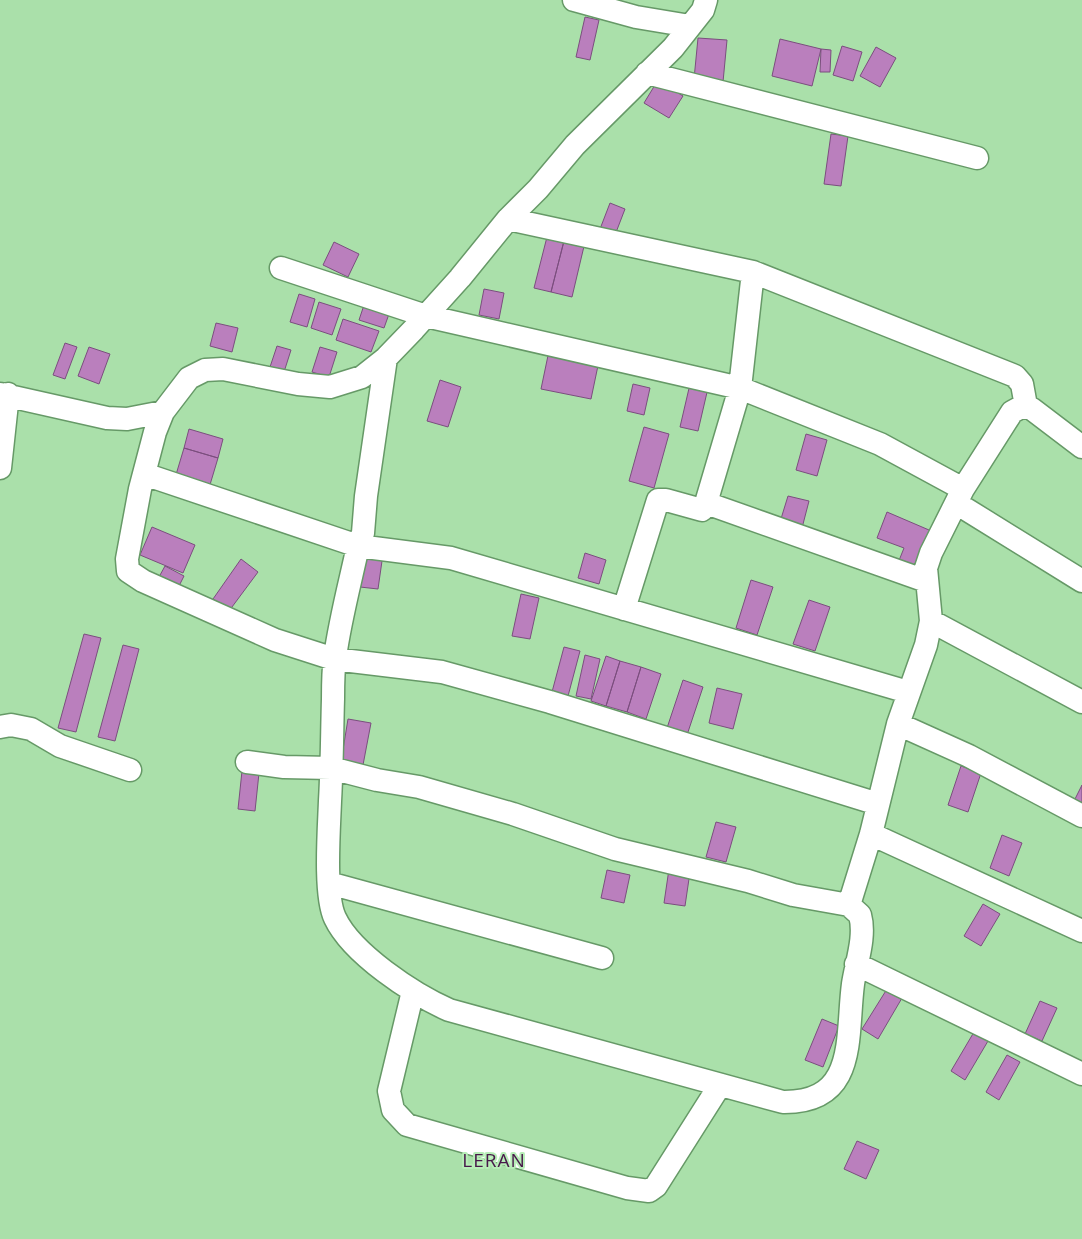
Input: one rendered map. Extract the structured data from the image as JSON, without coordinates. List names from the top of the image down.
{
  "districts": ["LERAN"]
}
